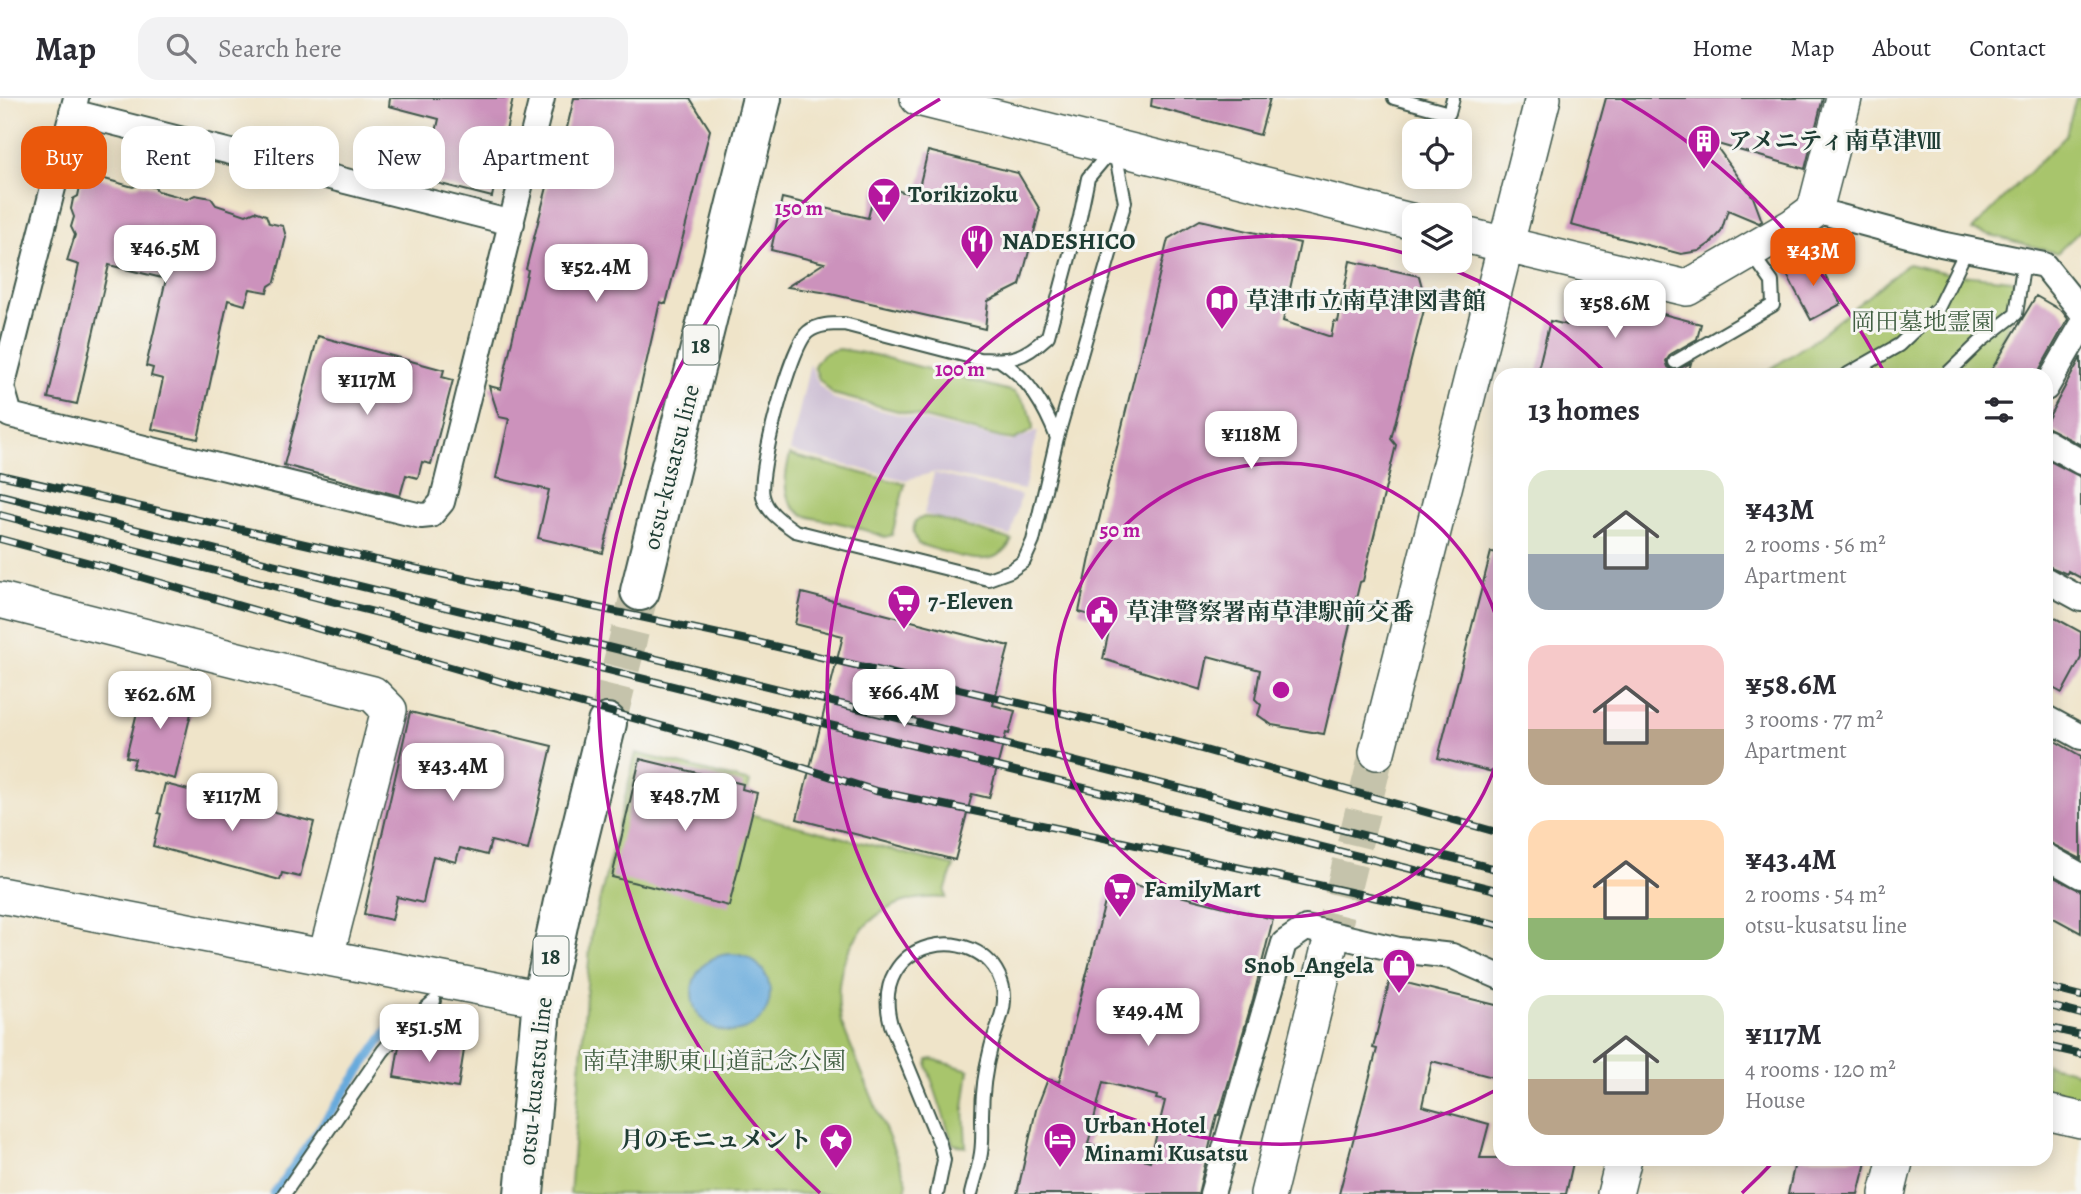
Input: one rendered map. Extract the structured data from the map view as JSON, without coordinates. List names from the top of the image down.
{
  "streets": {
    "main road": ["18", "otsu-kusatsu line"]
  },
  "parks": ["岡田墓地霊園", "南草津駅東山道記念公園"],
  "places": {
    "building": ["アメニティ南草津Ⅷ"],
    "bar": ["Torikizoku"],
    "restaurant": ["NADESHICO"],
    "library": ["草津市立南草津図書館"],
    "supermarket": ["7-Eleven", "FamilyMart"],
    "public building": ["草津警察署南草津駅前交番"],
    "shop": ["Snob_Angela"],
    "hotel": ["Urban Hotel Minami Kusatsu"],
    "place": ["月のモニュメント"]
  },
  "page": {
    "header": "Map",
    "search": "Search here",
    "nav": [
      "Home",
      "Map",
      "About",
      "Contact"
    ],
    "chip": [
      "Buy",
      "Rent",
      "Filters",
      "New",
      "Apartment"
    ],
    "price": [
      "¥46.5M",
      "¥43M",
      "¥52.4M",
      "¥58.6M",
      "¥117M",
      "¥118M",
      "¥66.4M",
      "¥62.6M",
      "¥43.4M",
      "¥117M",
      "¥48.7M",
      "¥49.4M",
      "¥51.5M"
    ],
    "heading": "13 homes",
    "list": [
      {
        "name": "¥43M",
        "note": "2 rooms · 56 m² · Apartment"
      },
      {
        "name": "¥58.6M",
        "note": "3 rooms · 77 m² · Apartment"
      },
      {
        "name": "¥43.4M",
        "note": "2 rooms · 54 m² · otsu-kusatsu line"
      },
      {
        "name": "¥117M",
        "note": "4 rooms · 120 m² · House"
      }
    ]
  },
  "rings": ["150 m", "100 m", "50 m"]
}
